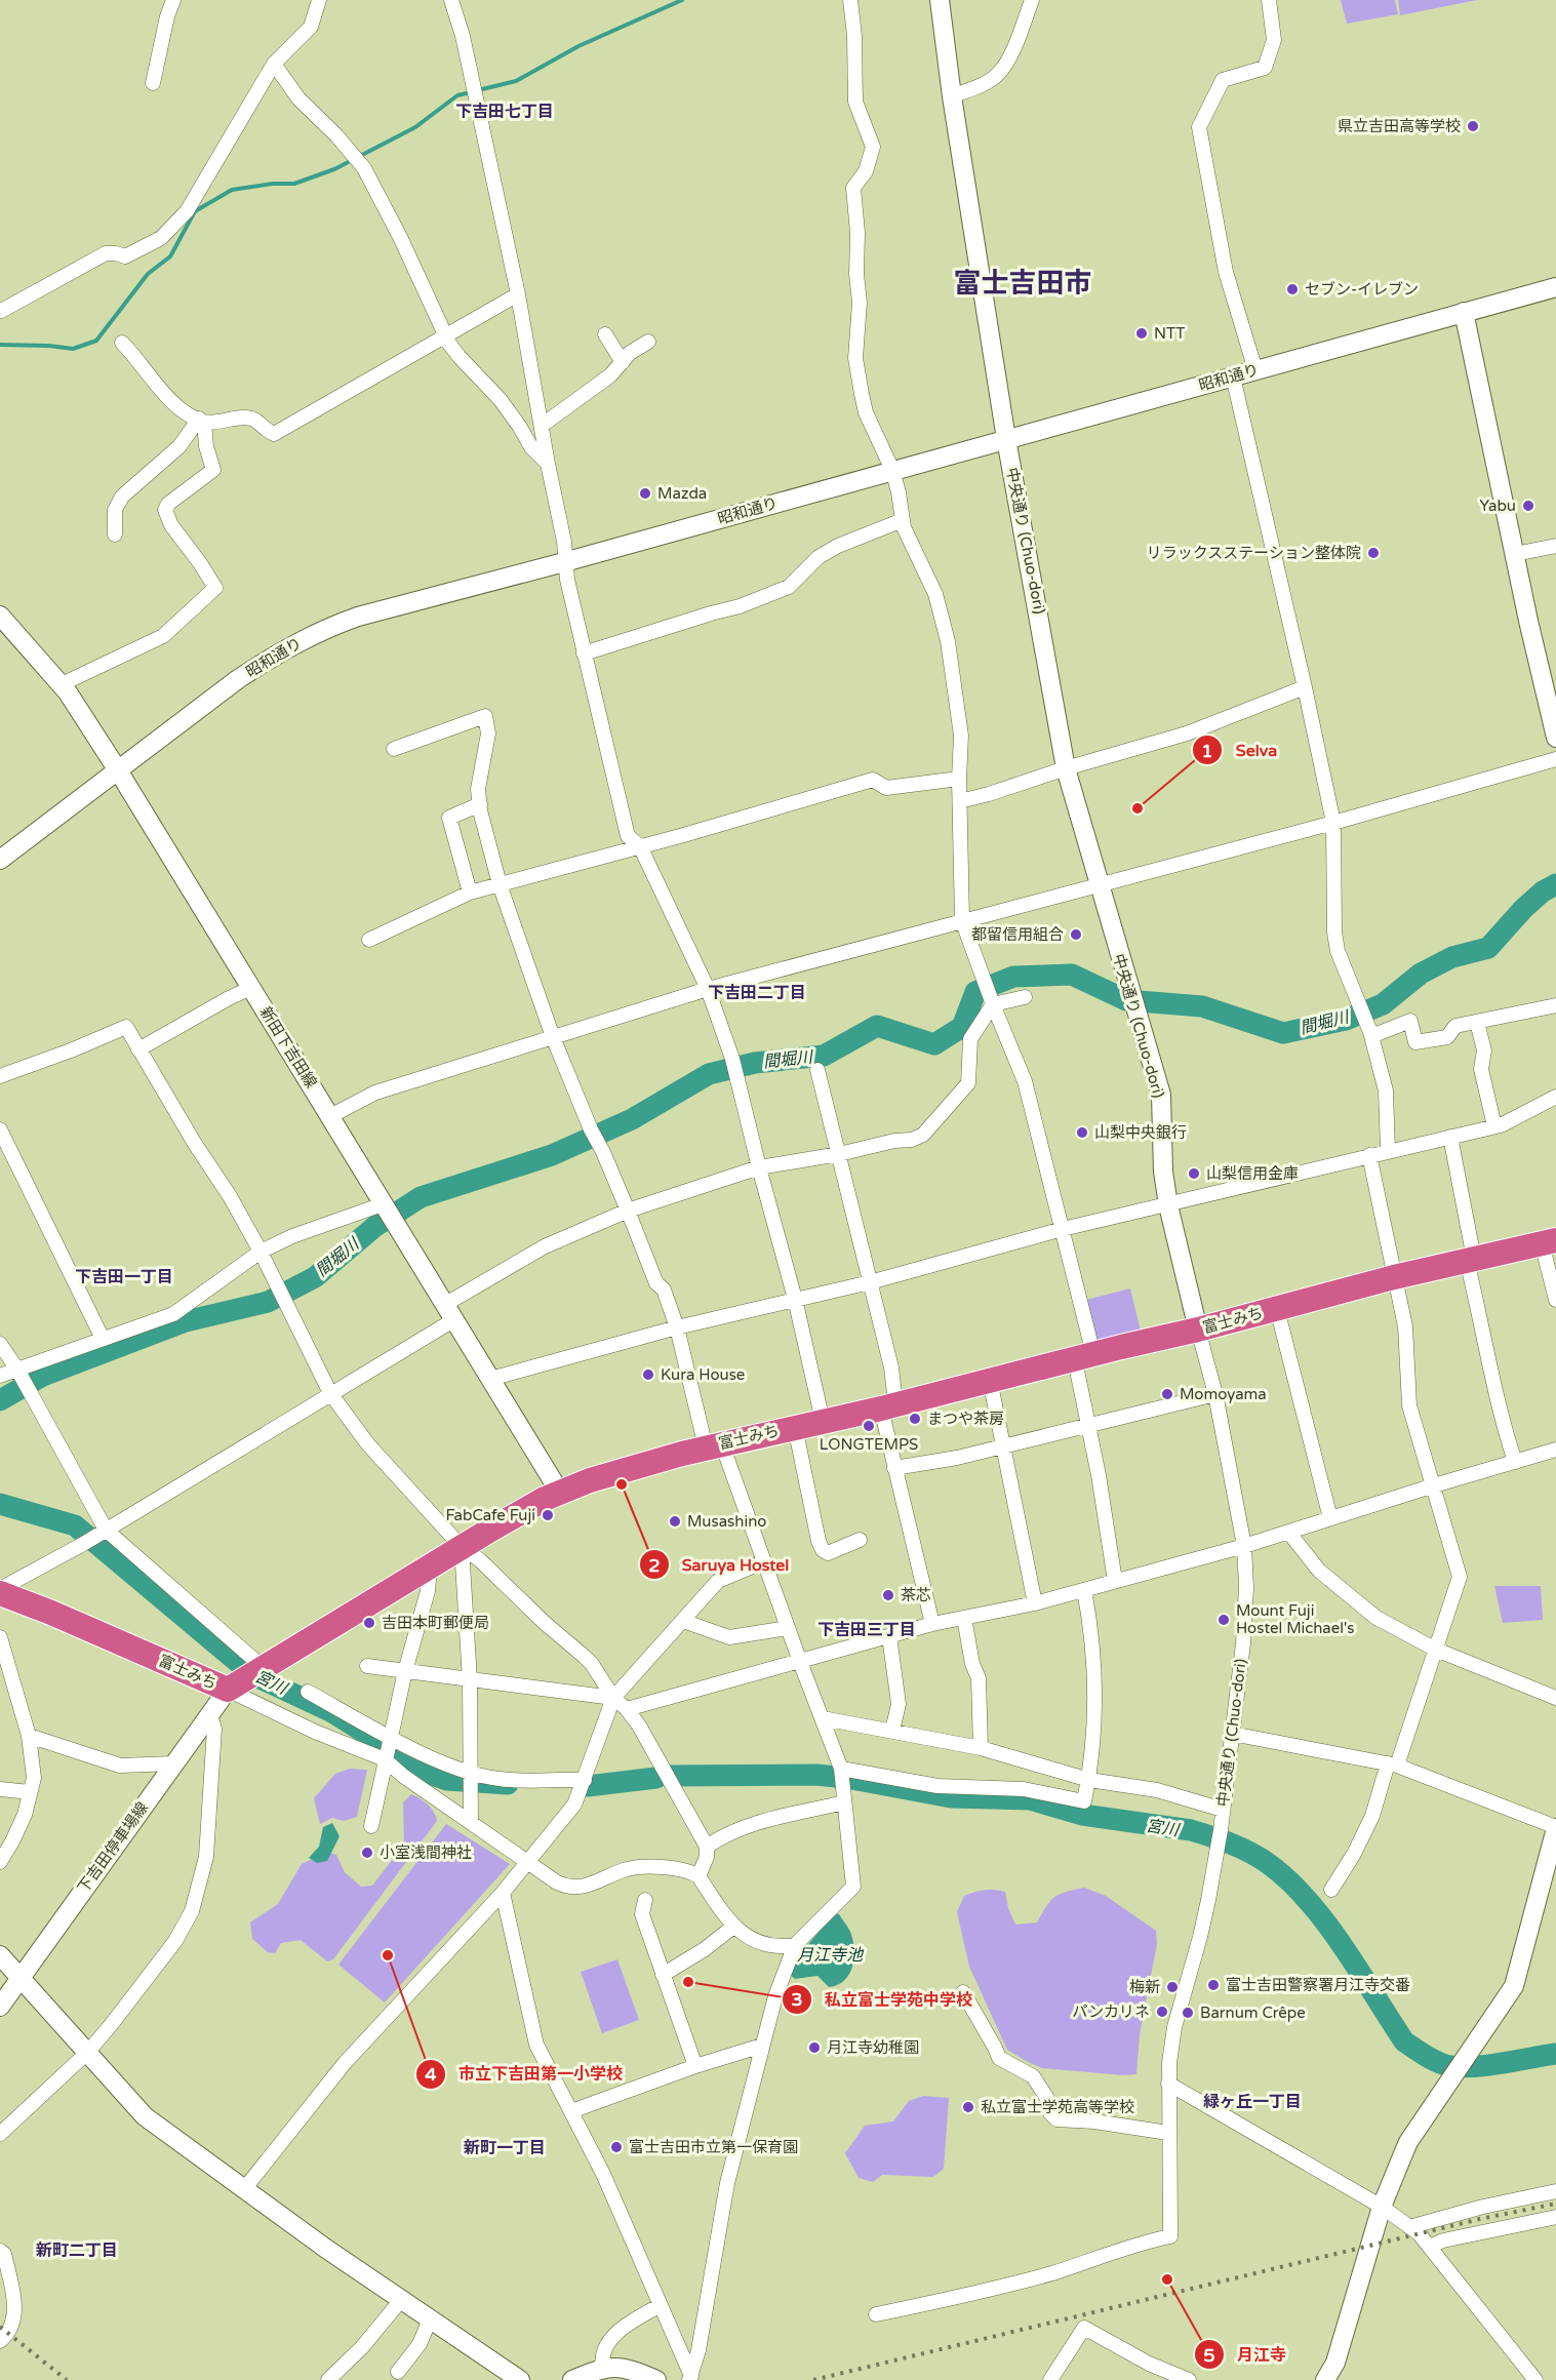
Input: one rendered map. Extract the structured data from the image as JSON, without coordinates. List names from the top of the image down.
{
  "streets": {
    "highway": ["富士みち"],
    "street": [
      "昭和通り",
      "中央通り (Chuo-dori)",
      "新田下吉田線",
      "下吉田停車場線"
    ]
  },
  "crossings": [
    ["昭和通り", "中央通り (Chuo-dori)"],
    ["昭和通り", "新田下吉田線"],
    ["中央通り (Chuo-dori)", "富士みち"],
    ["新田下吉田線", "富士みち"],
    ["富士みち", "下吉田停車場線"]
  ],
  "districts": [
    "下吉田七丁目",
    "富士吉田市",
    "下吉田二丁目",
    "下吉田一丁目",
    "下吉田三丁目",
    "緑ヶ丘一丁目",
    "新町一丁目",
    "新町二丁目"
  ],
  "water": ["間堀川", "宮川", "月江寺池"],
  "places": [
    "県立吉田高等学校",
    "セブン-イレブン",
    "NTT",
    "Mazda",
    "Yabu",
    "リラックスステーション整体院",
    "Selva",
    "都留信用組合",
    "山梨中央銀行",
    "山梨信用金庫",
    "Kura House",
    "Momoyama",
    "まつや茶房",
    "LONGTEMPS",
    "Saruya Hostel",
    "FabCafe Fuji",
    "Musashino",
    "茶芯",
    "Mount Fuji Hostel Michael's",
    "吉田本町郵便局",
    "小室浅間神社",
    "市立下吉田第一小学校",
    "私立富士学苑中学校",
    "富士吉田警察署月江寺交番",
    "梅新",
    "パンカリネ",
    "Barnum Crêpe",
    "月江寺幼稚園",
    "私立富士学苑高等学校",
    "富士吉田市立第一保育園",
    "月江寺"
  ]
}
